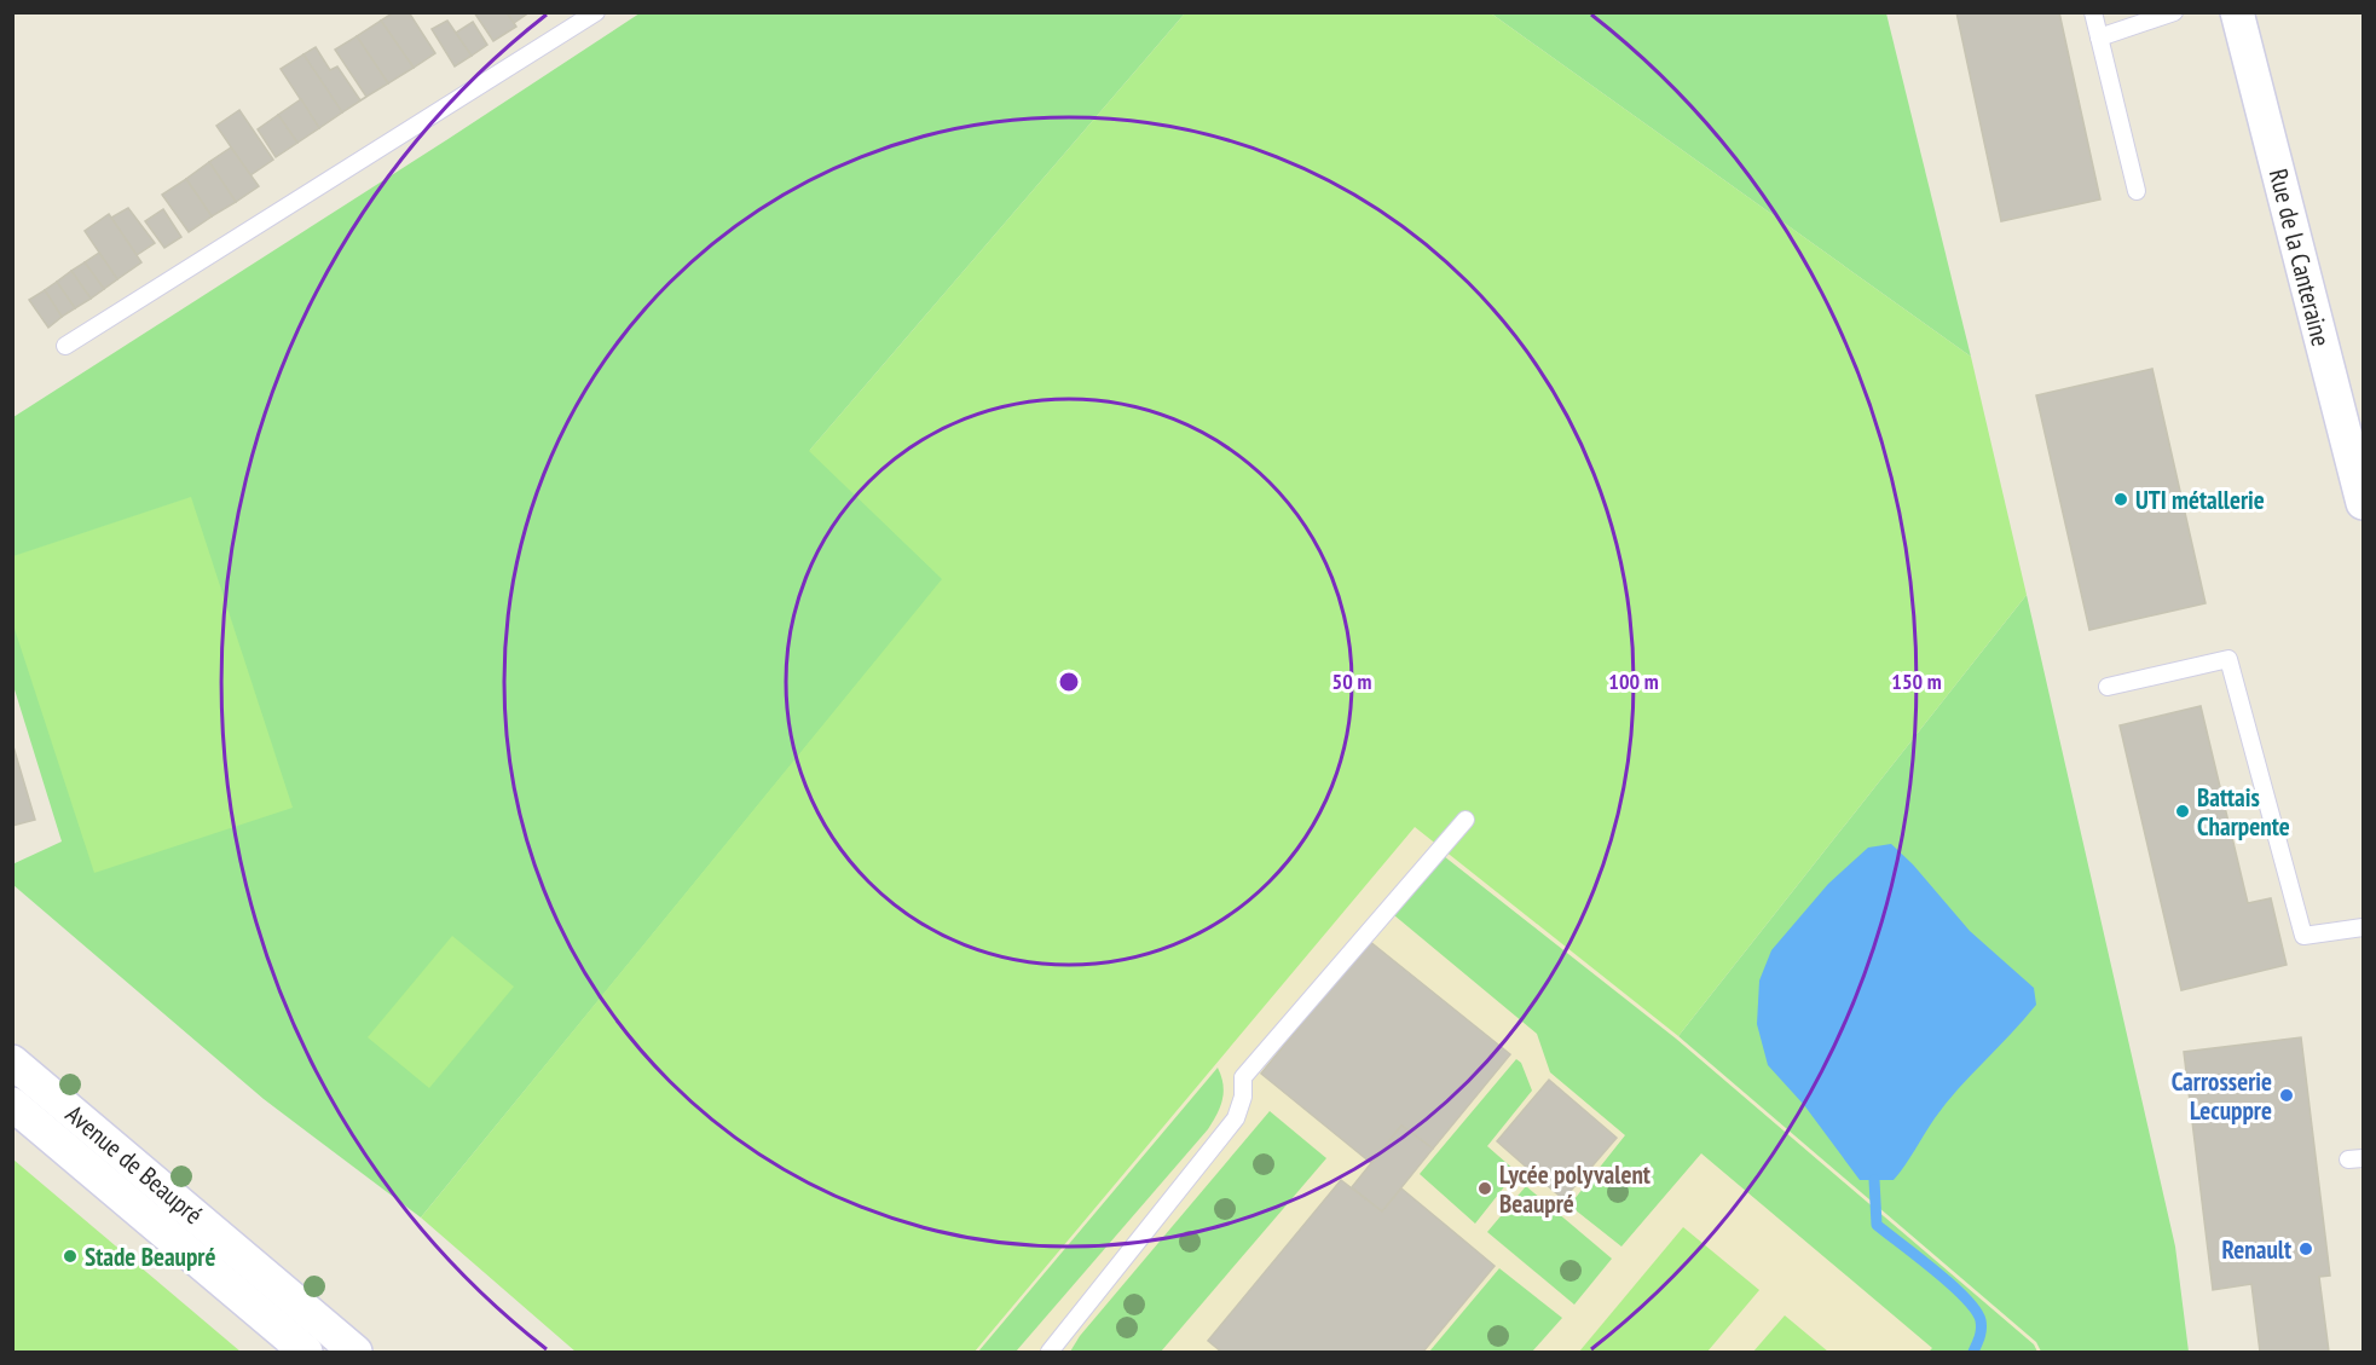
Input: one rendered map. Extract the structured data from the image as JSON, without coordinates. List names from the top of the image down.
{
  "streets": {
    "street": ["Rue de la Canteraine", "Avenue de Beaupré"]
  },
  "places": [
    "UTI métallerie",
    "Battais Charpente",
    "Carrosserie Lecuppre",
    "Lycée polyvalent Beaupré",
    "Renault",
    "Stade Beaupré"
  ],
  "rings": ["50 m", "100 m", "150 m"]
}
